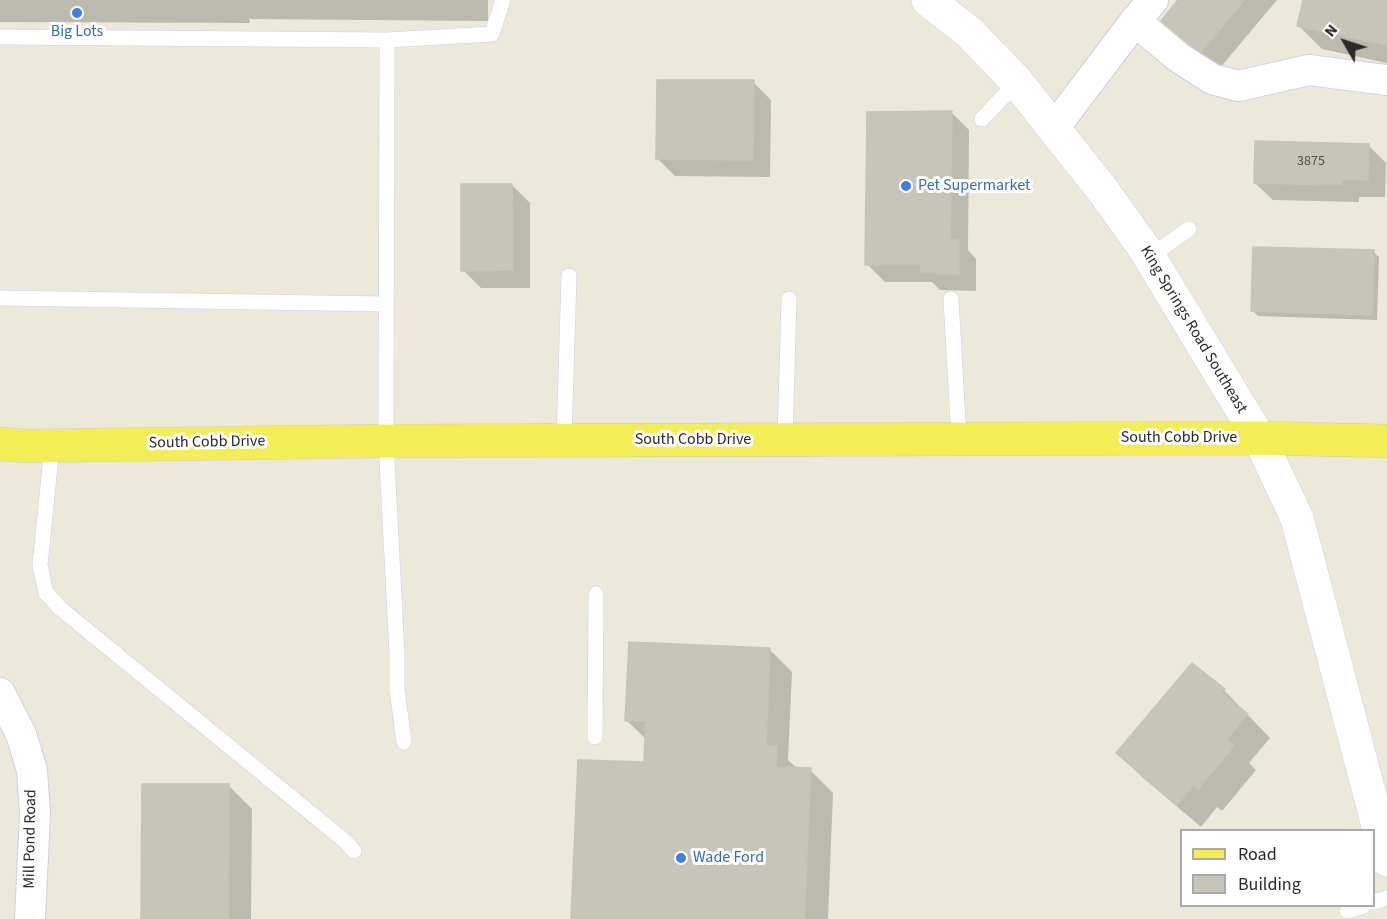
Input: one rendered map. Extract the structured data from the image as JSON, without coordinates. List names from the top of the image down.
{
  "streets": {
    "main road": ["South Cobb Drive"],
    "street": ["King Springs Road Southeast", "Mill Pond Road"]
  },
  "crossings": [
    ["King Springs Road Southeast", "South Cobb Drive"]
  ],
  "places": ["Big Lots", "Pet Supermarket", "Wade Ford"],
  "house_numbers": ["3875"],
  "legend": ["Road", "Building"],
  "north": "top left"
}
